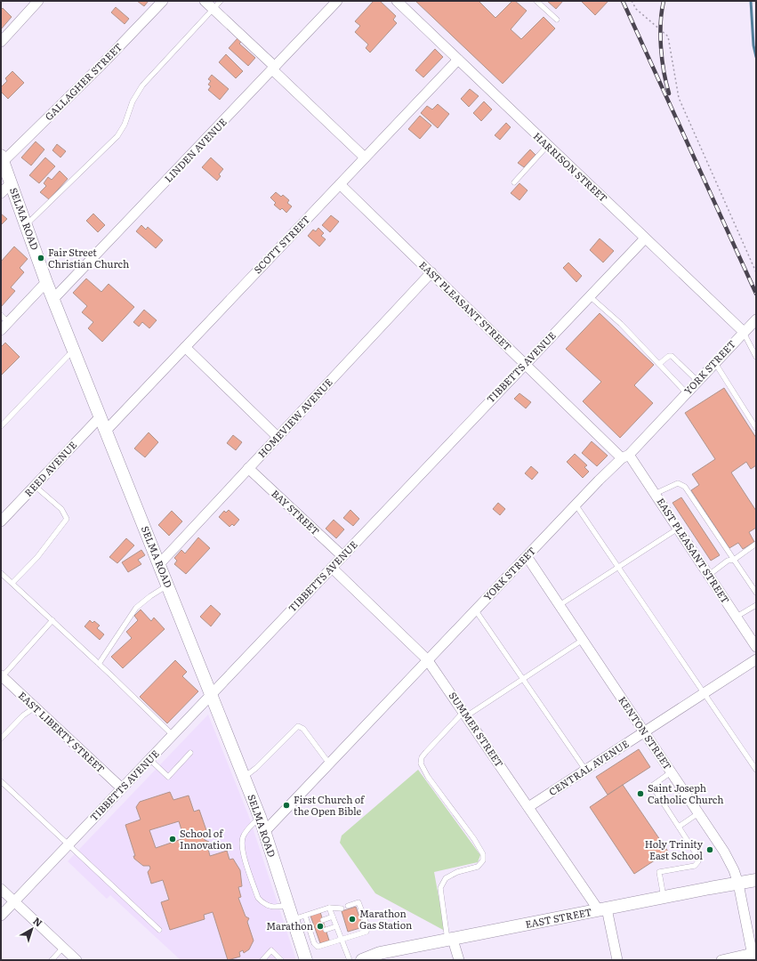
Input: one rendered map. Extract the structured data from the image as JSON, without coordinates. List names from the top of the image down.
{
  "streets": {
    "street": [
      "GALLAGHER STREET",
      "LINDEN AVENUE",
      "HARRISON STREET",
      "SELMA ROAD",
      "SCOTT STREET",
      "EAST PLEASANT STREET",
      "TIBBETTS AVENUE",
      "YORK STREET",
      "HOMEVIEW AVENUE",
      "REED AVENUE",
      "BAY STREET",
      "SUMMER STREET",
      "EAST LIBERTY STREET",
      "KENTON STREET",
      "CENTRAL AVENUE",
      "EAST STREET"
    ]
  },
  "crossings": [
    ["GALLAGHER STREET", "SELMA ROAD"],
    ["LINDEN AVENUE", "SELMA ROAD"],
    ["HARRISON STREET", "SCOTT STREET"],
    ["HARRISON STREET", "TIBBETTS AVENUE"],
    ["HARRISON STREET", "YORK STREET"],
    ["SELMA ROAD", "SCOTT STREET"],
    ["SELMA ROAD", "TIBBETTS AVENUE"],
    ["SELMA ROAD", "YORK STREET"],
    ["SELMA ROAD", "HOMEVIEW AVENUE"],
    ["SELMA ROAD", "REED AVENUE"],
    ["SCOTT STREET", "EAST PLEASANT STREET"],
    ["EAST PLEASANT STREET", "TIBBETTS AVENUE"],
    ["EAST PLEASANT STREET", "YORK STREET"],
    ["EAST PLEASANT STREET", "HOMEVIEW AVENUE"],
    ["TIBBETTS AVENUE", "BAY STREET"],
    ["TIBBETTS AVENUE", "SUMMER STREET"],
    ["TIBBETTS AVENUE", "EAST LIBERTY STREET"],
    ["YORK STREET", "SUMMER STREET"],
    ["YORK STREET", "KENTON STREET"],
    ["HOMEVIEW AVENUE", "BAY STREET"],
    ["SUMMER STREET", "CENTRAL AVENUE"],
    ["SUMMER STREET", "EAST STREET"],
    ["KENTON STREET", "CENTRAL AVENUE"],
    ["KENTON STREET", "EAST STREET"]
  ],
  "places": [
    "Fair Street Christian Church",
    "Saint Joseph Catholic Church",
    "First Church of the Open Bible",
    "School of Innovation",
    "Holy Trinity East School",
    "Marathon Gas Station",
    "Marathon"
  ],
  "north": "top right"
}
